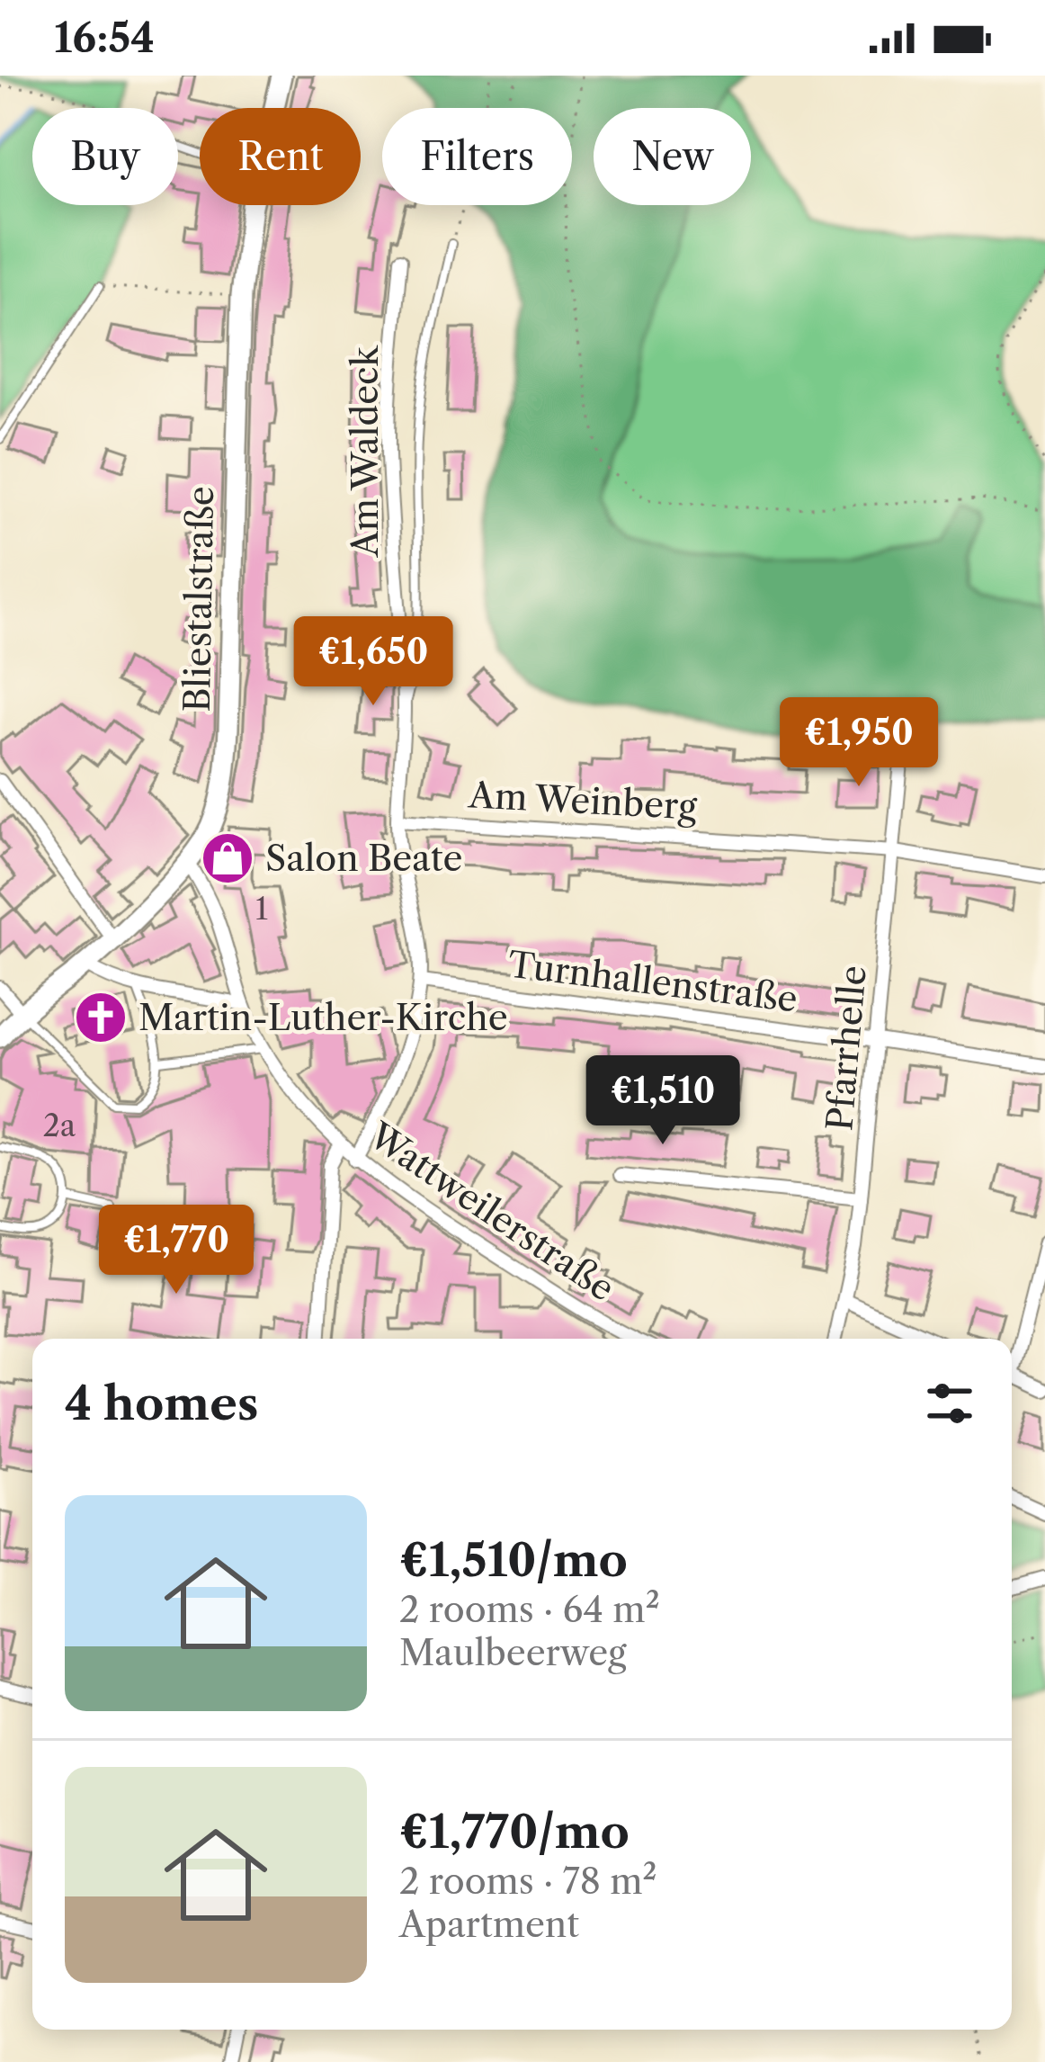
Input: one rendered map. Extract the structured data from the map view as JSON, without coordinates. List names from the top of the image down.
{
  "streets": {
    "main road": ["Bliestalstraße"],
    "street": [
      "Am Waldeck",
      "Am Weinberg",
      "Turnhallenstraße",
      "Pfarrhelle",
      "Wattweilerstraße"
    ]
  },
  "crossings": [
    ["Am Waldeck", "Am Weinberg"],
    ["Am Waldeck", "Turnhallenstraße"],
    ["Am Waldeck", "Wattweilerstraße"],
    ["Bliestalstraße", "Wattweilerstraße"],
    ["Am Weinberg", "Pfarrhelle"],
    ["Turnhallenstraße", "Pfarrhelle"]
  ],
  "places": {
    "shop": ["Salon Beate"],
    "church": ["Martin-Luther-Kirche"]
  },
  "house_numbers": ["1", "2a"],
  "page": {
    "status": "16:54",
    "chip": [
      "Buy",
      "Rent",
      "Filters",
      "New"
    ],
    "price": [
      "€1,650",
      "€1,950",
      "€1,510",
      "€1,770"
    ],
    "heading": "4 homes",
    "list": [
      {
        "name": "€1,510/mo",
        "note": "2 rooms · 64 m² · Maulbeerweg"
      },
      {
        "name": "€1,770/mo",
        "note": "2 rooms · 78 m² · Apartment"
      }
    ]
  }
}
